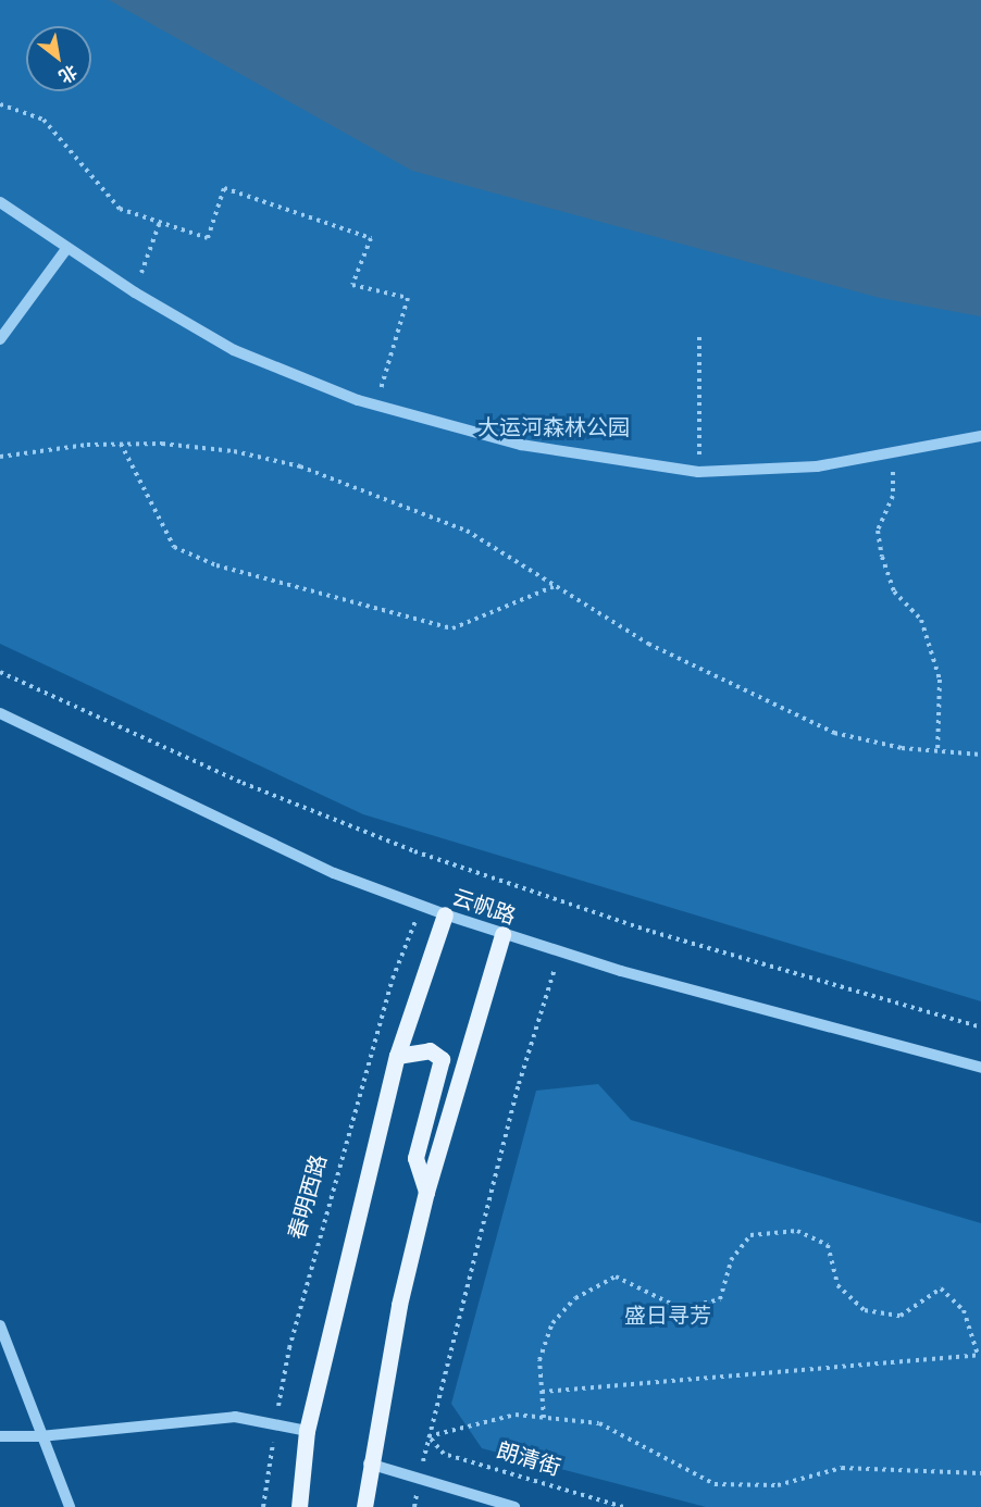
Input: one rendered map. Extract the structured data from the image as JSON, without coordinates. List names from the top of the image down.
{
  "streets": {
    "street": ["云帆路"],
    "path": ["春明西路", "朗清街"]
  },
  "crossings": [
    ["云帆路", "春明西路"]
  ],
  "parks": ["大运河森林公园", "盛日寻芳"],
  "north": "bottom right"
}
